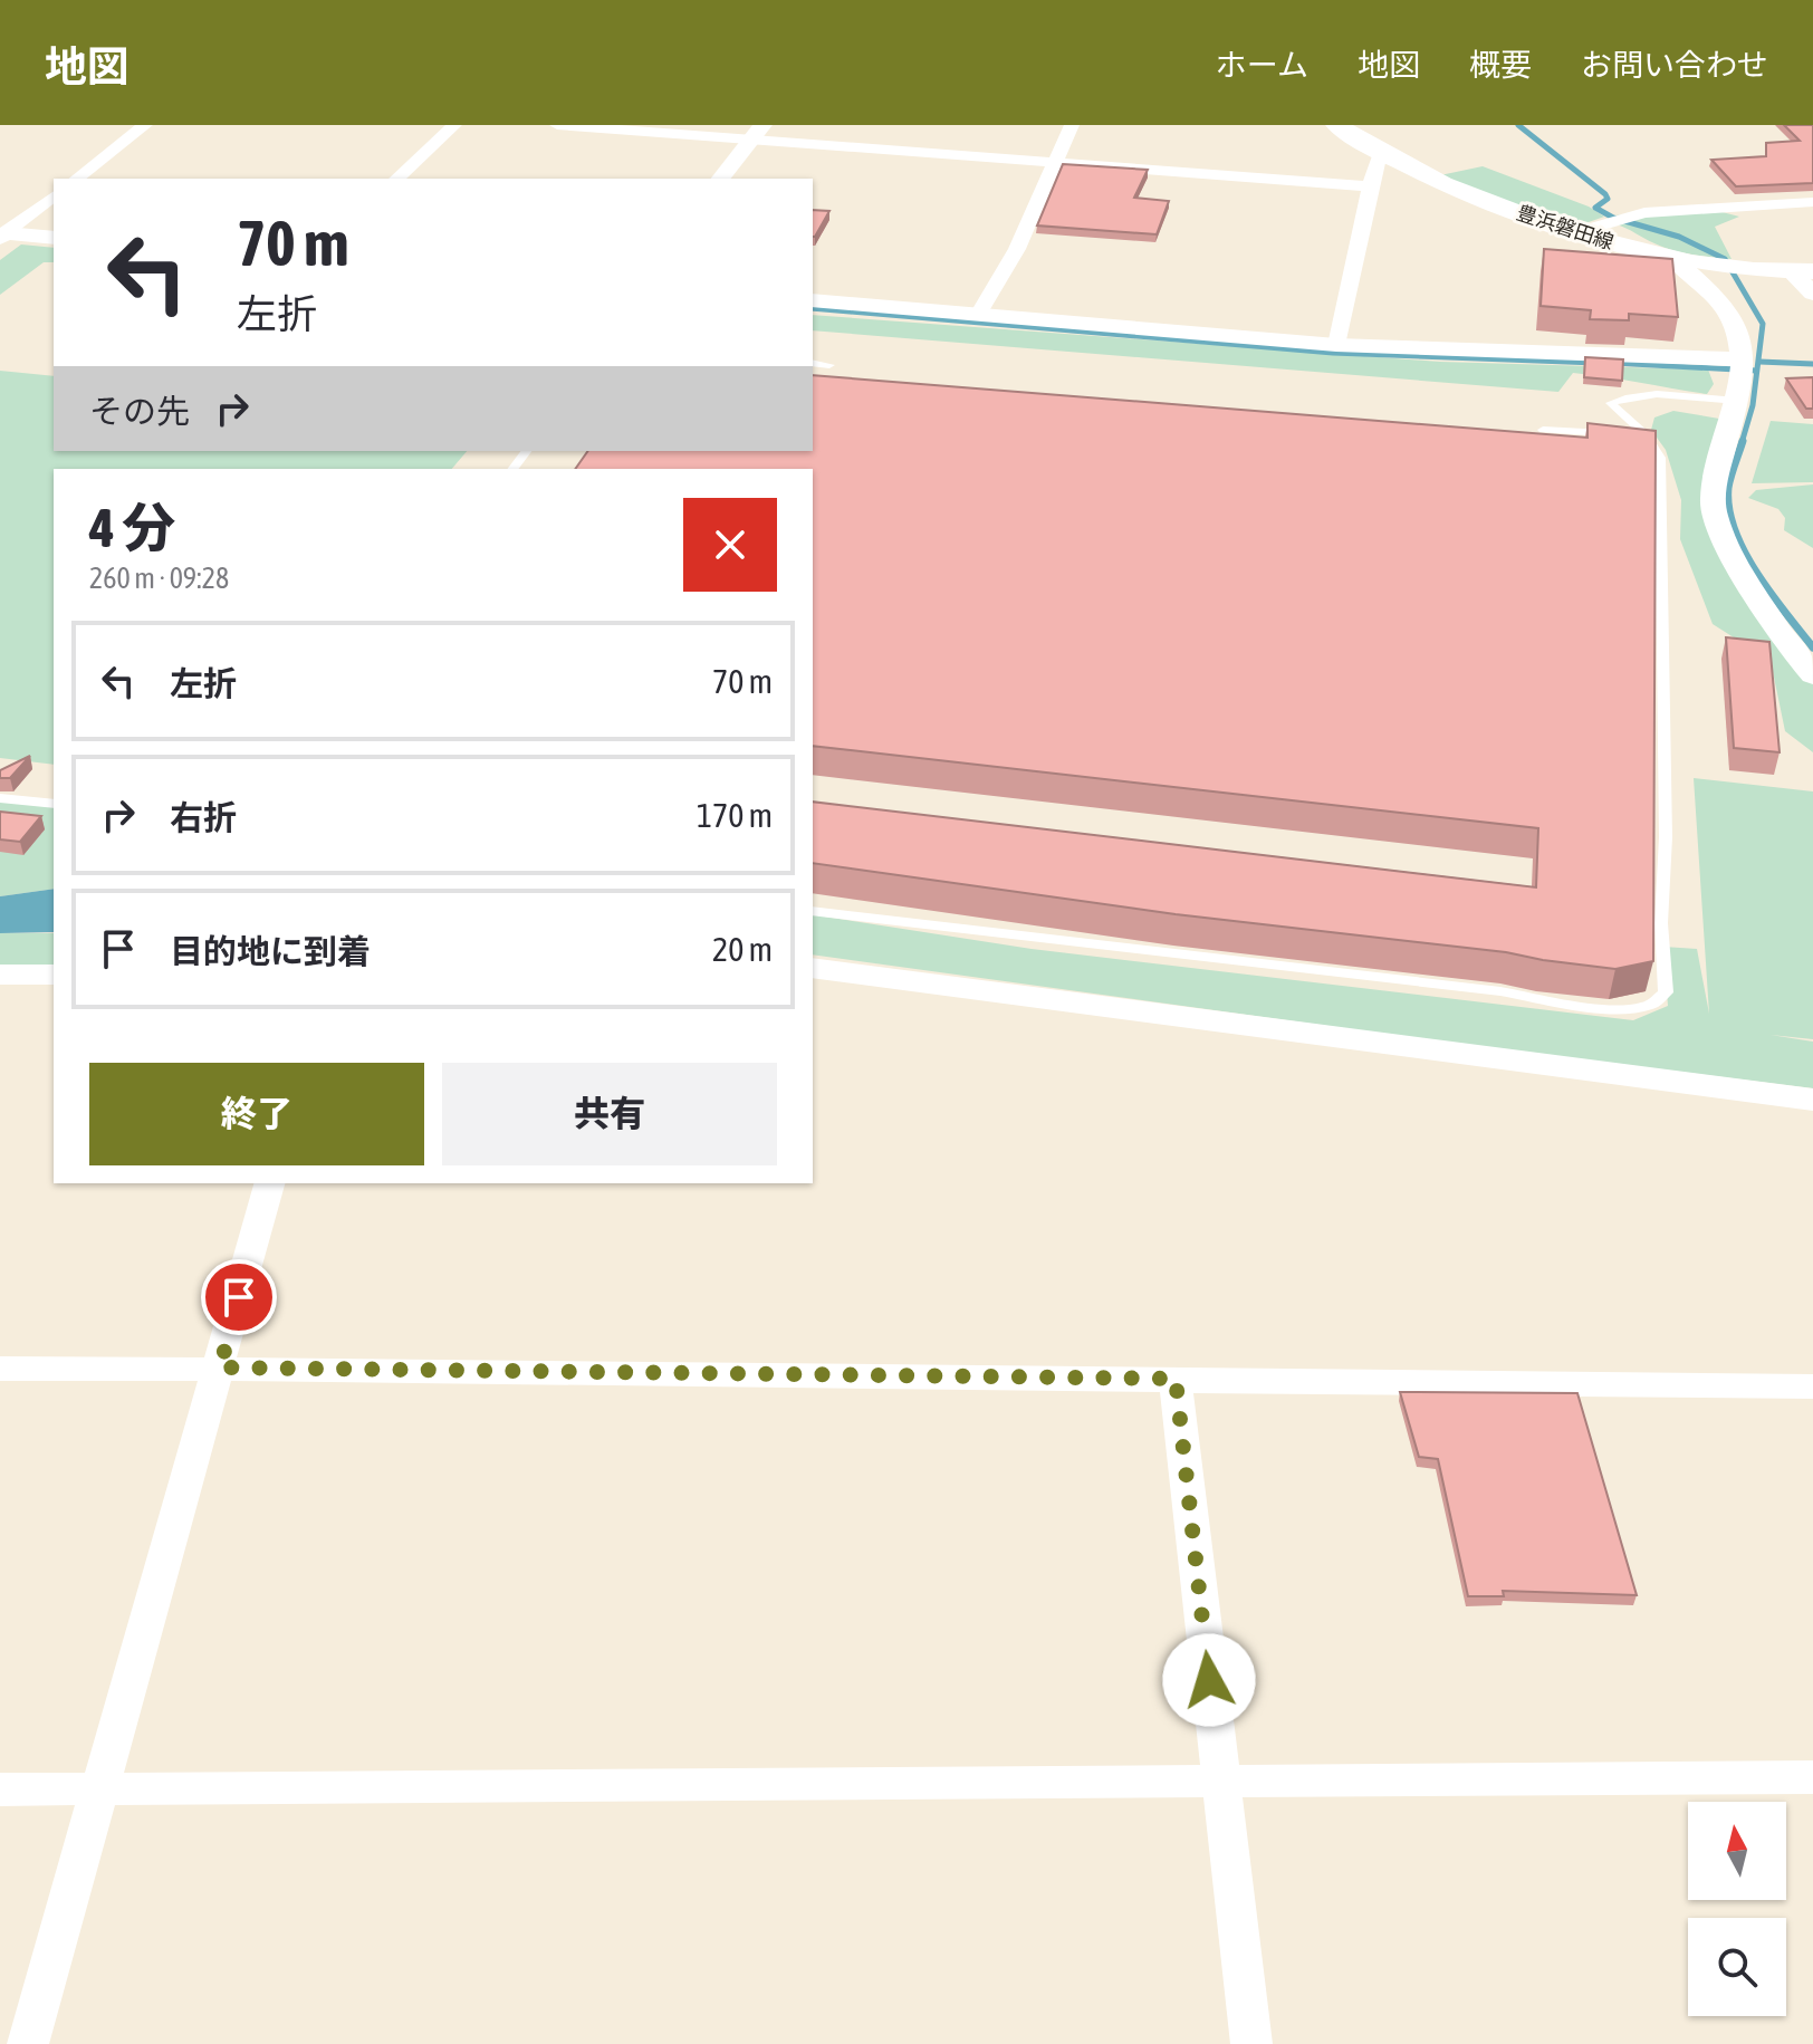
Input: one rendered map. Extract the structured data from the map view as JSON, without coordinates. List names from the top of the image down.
{
  "streets": {
    "main road": ["豊浜磐田線"]
  },
  "north": "top",
  "page": {
    "header": "地図",
    "nav": [
      "ホーム",
      "地図",
      "概要",
      "お問い合わせ"
    ],
    "turn": ["70 m", "左折"],
    "then": "その先",
    "heading": ["4 分", "260 m · 09:28"],
    "list": [
      {
        "name": "左折",
        "value": "70 m"
      },
      {
        "name": "右折",
        "value": "170 m"
      },
      {
        "name": "目的地に到着",
        "value": "20 m"
      }
    ],
    "buttons": ["終了", "共有"]
  }
}
